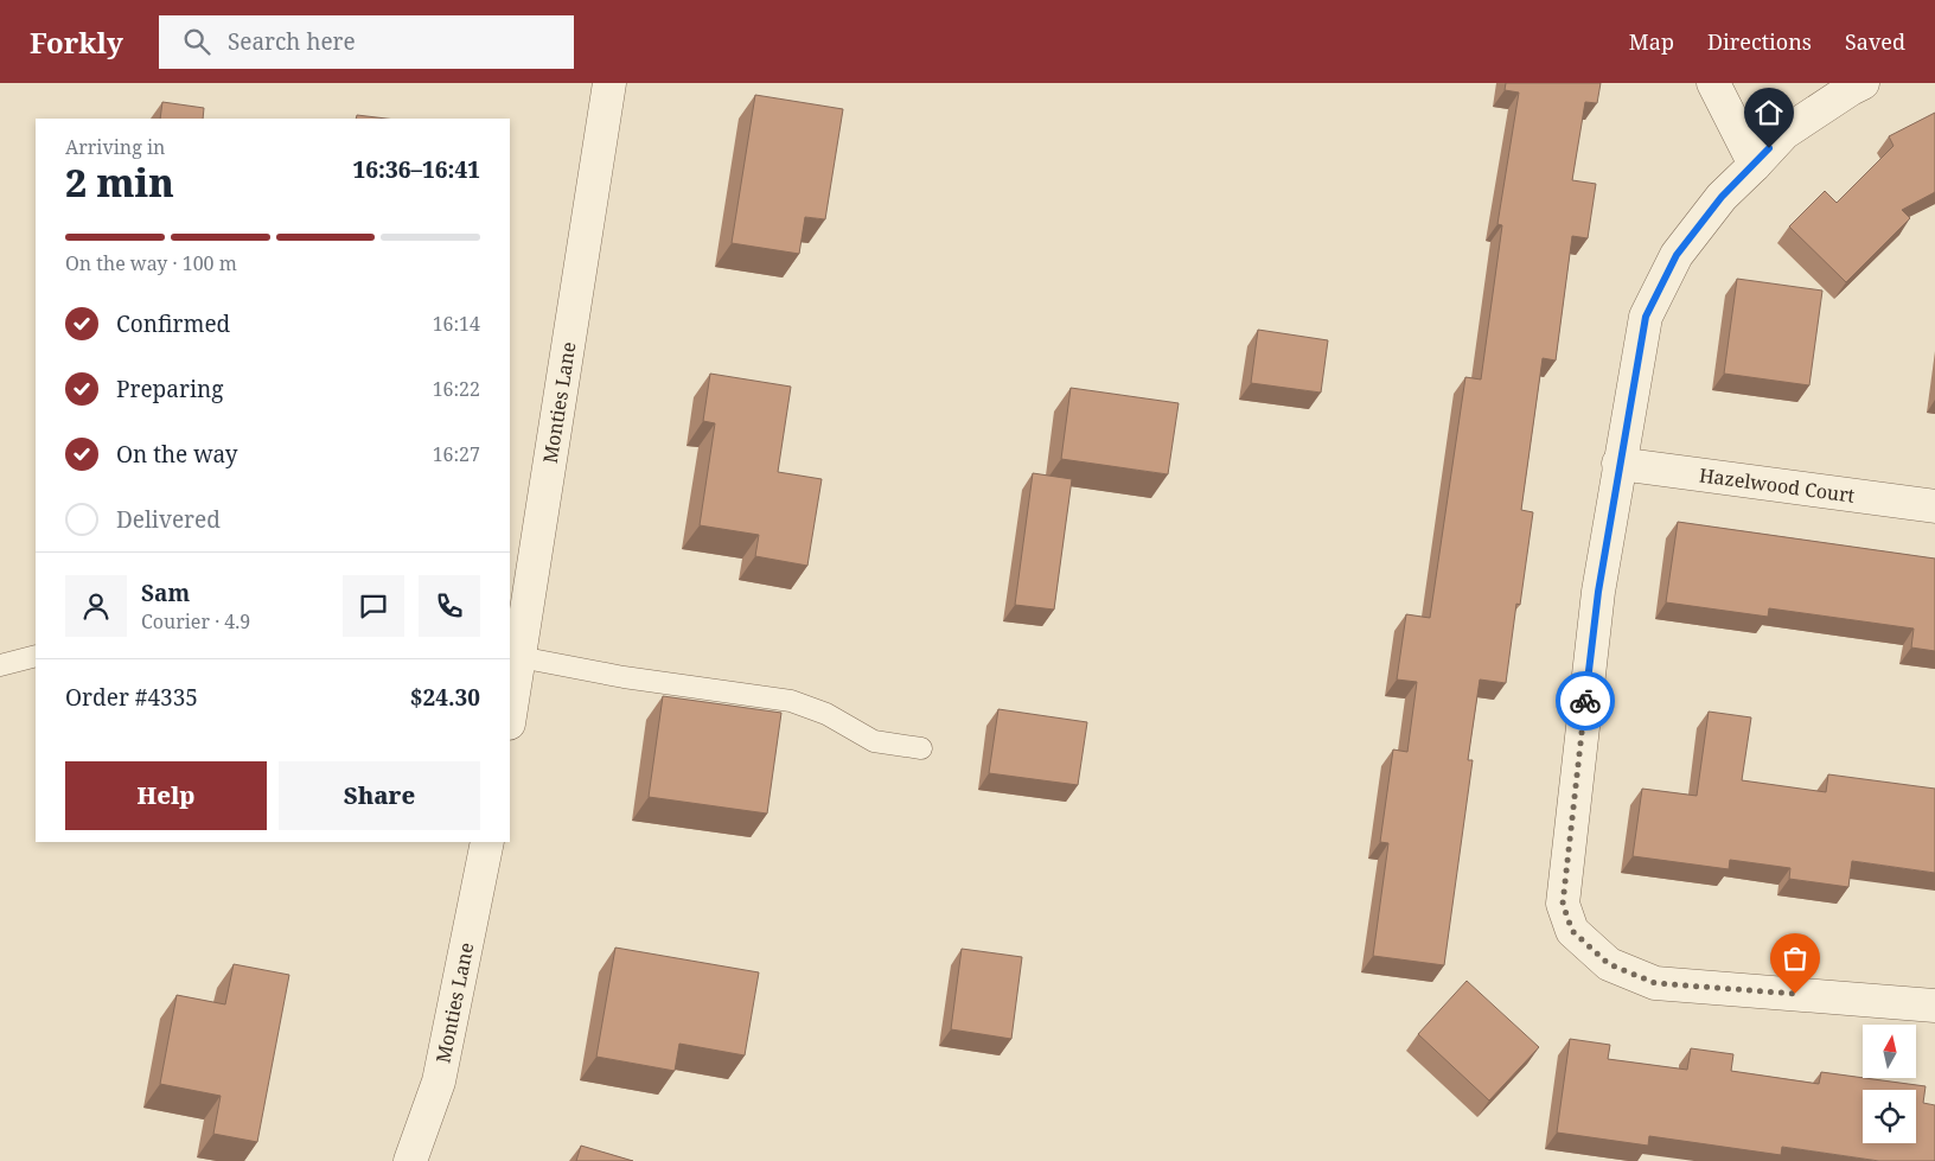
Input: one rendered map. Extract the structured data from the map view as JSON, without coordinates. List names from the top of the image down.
{
  "streets": {
    "street": ["Monties Lane", "Hazelwood Court"]
  },
  "north": "top",
  "page": {
    "header": "Forkly",
    "search": "Search here",
    "nav": ["Map", "Directions", "Saved"],
    "heading": ["2 min", "Arriving in", "16:36–16:41"],
    "panel": [
      "Sam",
      "Courier · 4.9",
      "Order #4335",
      "$24.30"
    ],
    "bar": "On the way · 100 m",
    "list": [
      ["Confirmed", "16:14"],
      ["Preparing", "16:22"],
      ["On the way", "16:27"],
      "Delivered"
    ],
    "buttons": ["Help", "Share"]
  }
}
